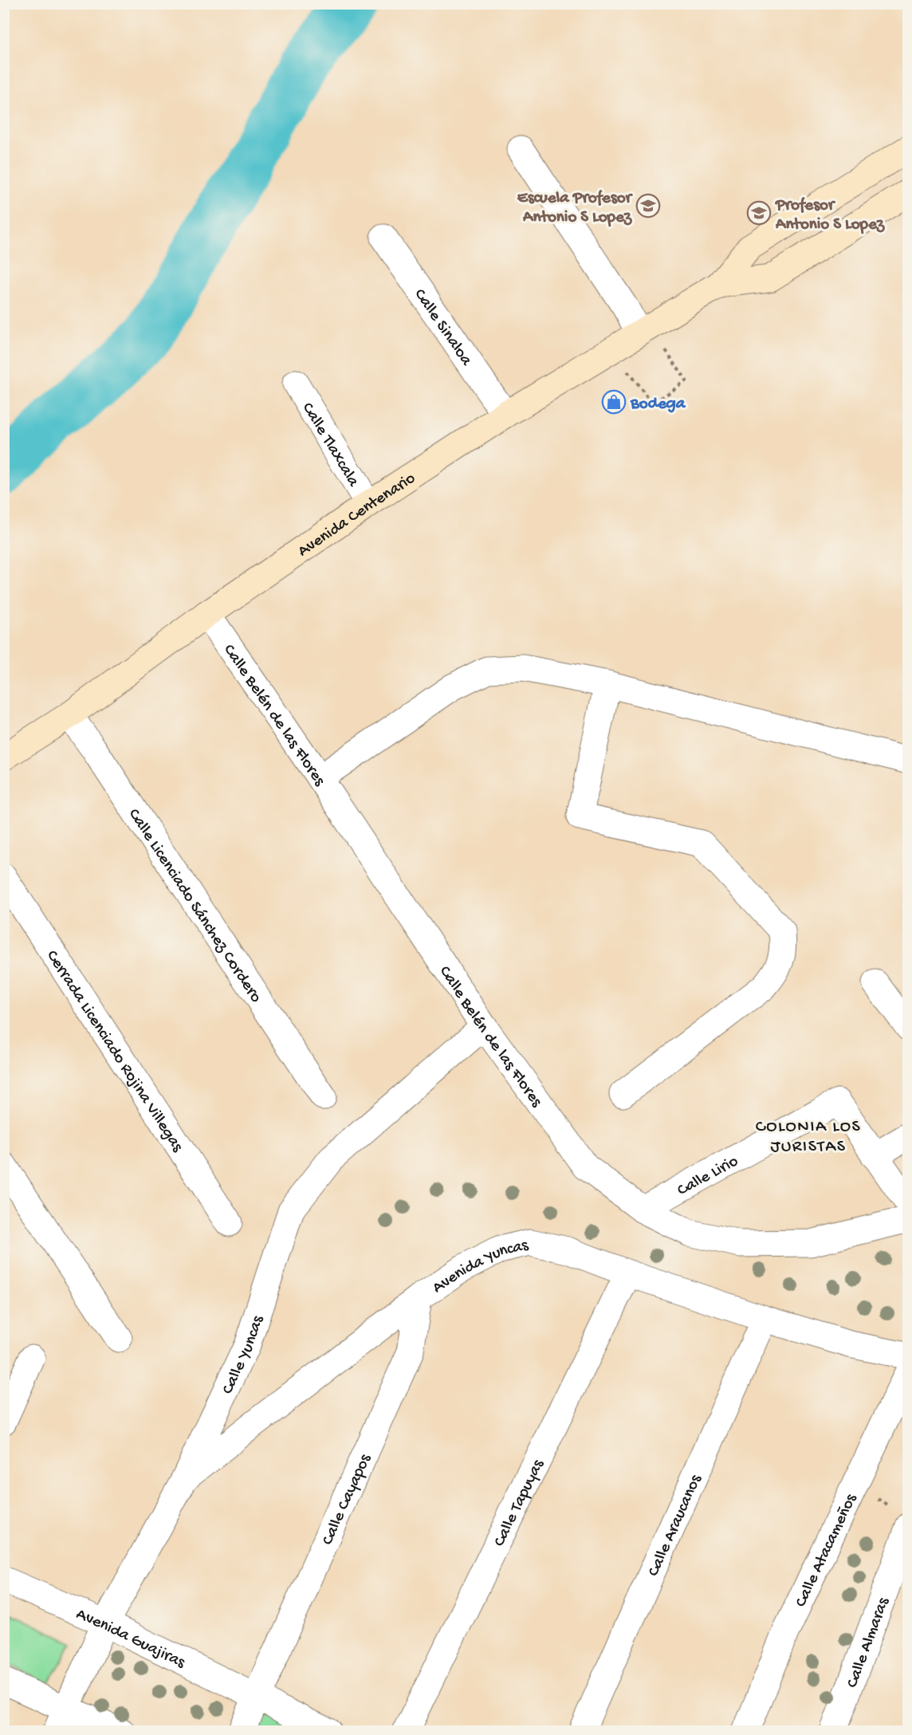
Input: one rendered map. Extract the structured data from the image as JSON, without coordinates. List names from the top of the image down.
{
  "streets": {
    "main road": ["Avenida Centenario"],
    "street": [
      "Calle Sinaloa",
      "Calle Tlaxcala",
      "Calle Belén de las Flores",
      "Calle Licenciado Sánchez Cordero",
      "Cerrada Licenciado Rojina Villegas",
      "Calle Lirio",
      "Avenida Yuncas",
      "Calle Yuncas",
      "Calle Cayapos",
      "Calle Tapuyas",
      "Calle Araucanos",
      "Calle Atacameños",
      "Avenida Guajiras",
      "Calle Almaras"
    ]
  },
  "crossings": [
    ["Calle Sinaloa", "Avenida Centenario"],
    ["Calle Tlaxcala", "Avenida Centenario"],
    ["Avenida Centenario", "Calle Belén de las Flores"],
    ["Avenida Centenario", "Calle Licenciado Sánchez Cordero"],
    ["Calle Belén de las Flores", "Calle Lirio"],
    ["Calle Belén de las Flores", "Calle Yuncas"],
    ["Avenida Yuncas", "Calle Yuncas"],
    ["Avenida Yuncas", "Calle Cayapos"],
    ["Avenida Yuncas", "Calle Tapuyas"],
    ["Avenida Yuncas", "Calle Araucanos"],
    ["Calle Yuncas", "Avenida Guajiras"],
    ["Calle Cayapos", "Avenida Guajiras"]
  ],
  "districts": ["COLONIA LOS JURISTAS"],
  "places": {
    "school or university": ["Escuela Profesor Antonio S Lopez", "Profesor Antonio S Lopez"],
    "shop": ["Bodega"]
  }
}
